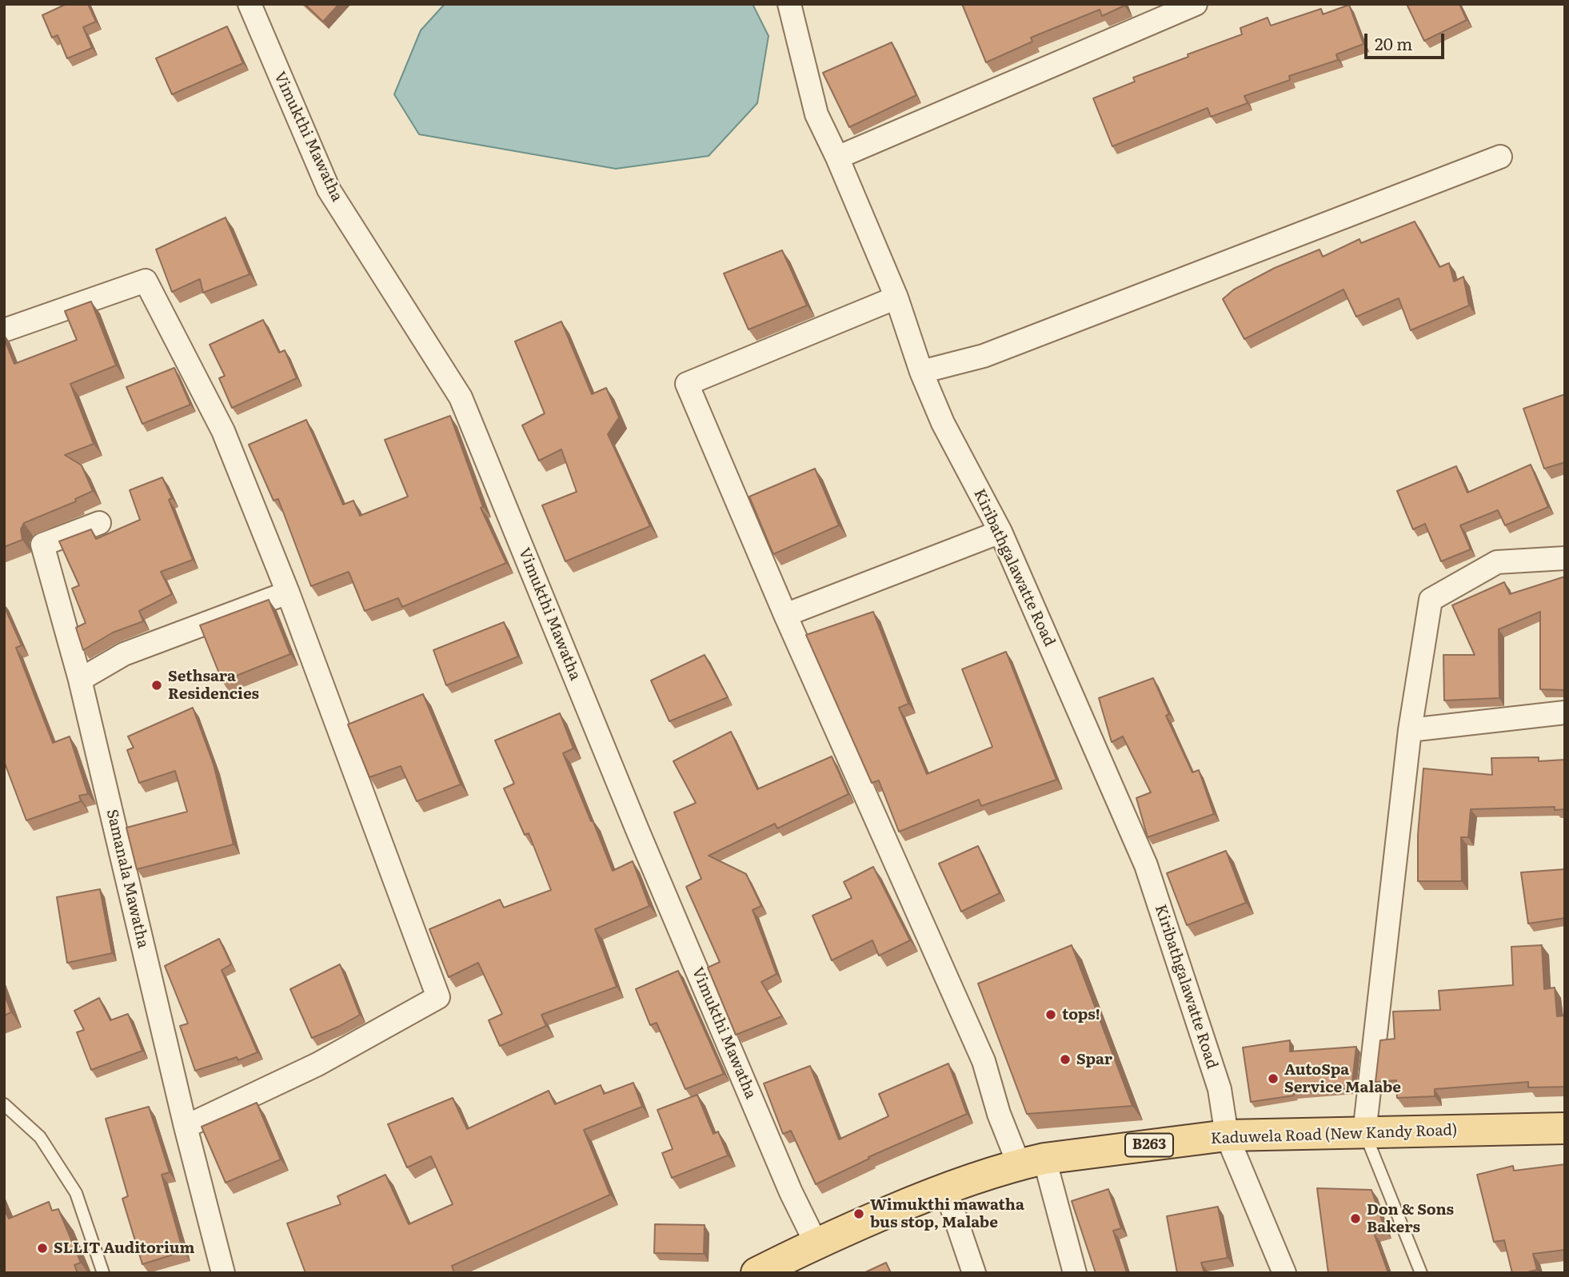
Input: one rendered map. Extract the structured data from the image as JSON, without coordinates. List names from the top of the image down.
{
  "streets": {
    "main road": ["Kaduwela Road (New Kandy Road)", "B263"],
    "street": ["Vimukthi Mawatha", "Kiribathgalawatte Road", "Samanala Mawatha"]
  },
  "crossings": [
    ["Vimukthi Mawatha", "Kaduwela Road (New Kandy Road)"],
    ["Kiribathgalawatte Road", "Kaduwela Road (New Kandy Road)"]
  ],
  "places": [
    "Sethsara Residencies",
    "tops!",
    "Spar",
    "AutoSpa Service Malabe",
    "Wimukthi mawatha bus stop, Malabe",
    "Don & Sons Bakers",
    "SLLIT Auditorium"
  ],
  "scale_bar": "20 m"
}
